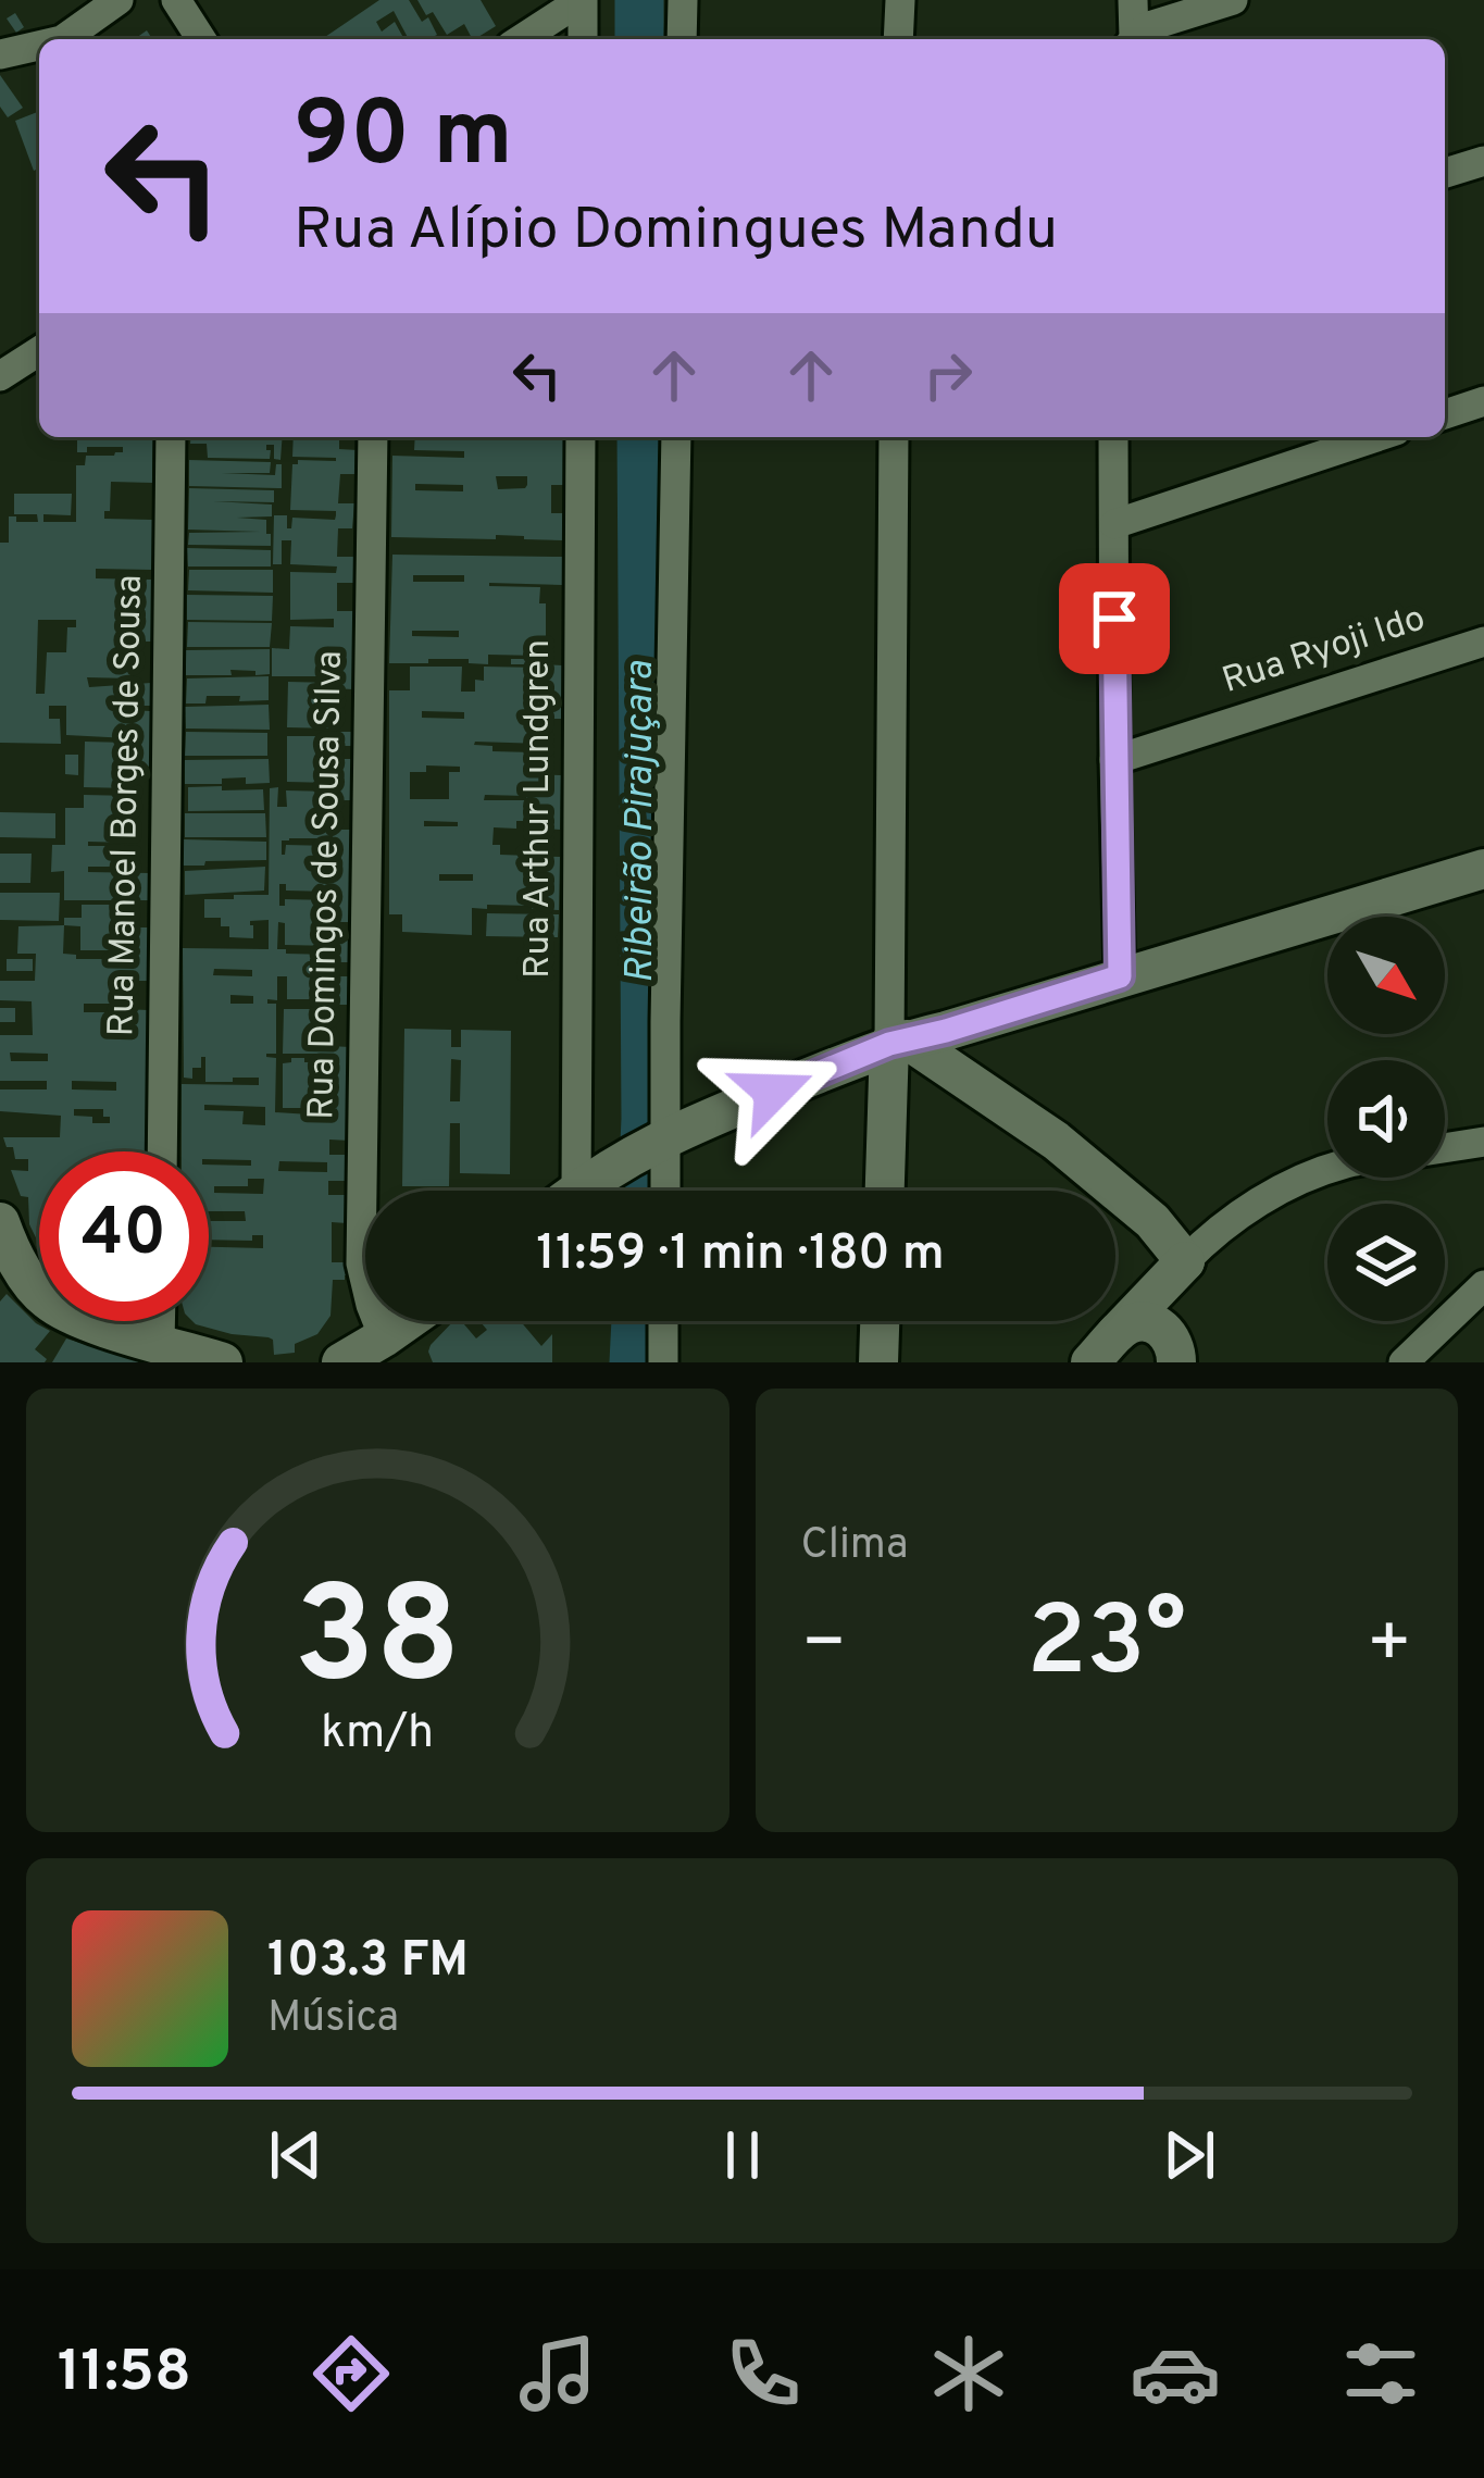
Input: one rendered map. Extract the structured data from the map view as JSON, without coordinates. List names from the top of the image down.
{
  "streets": {
    "street": [
      "Rua Ryoji Ido",
      "Rua Manoel Borges de Sousa",
      "Rua Arthur Lundgren",
      "Rua Domingos de Sousa Silva"
    ]
  },
  "water": ["Ribeirão Pirajuçara"],
  "north": "bottom right",
  "page": {
    "turn": ["90 m", "Rua Alípio Domingues Mandu"],
    "limit": "40",
    "trip": "11:59 · 1 min · 180 m",
    "tile": "Clima",
    "heat": ["−", "23°", "+"],
    "song": ["103.3 FM", "Música"],
    "tabs": "11:58",
    "gauge": ["38", "km/h"]
  }
}
